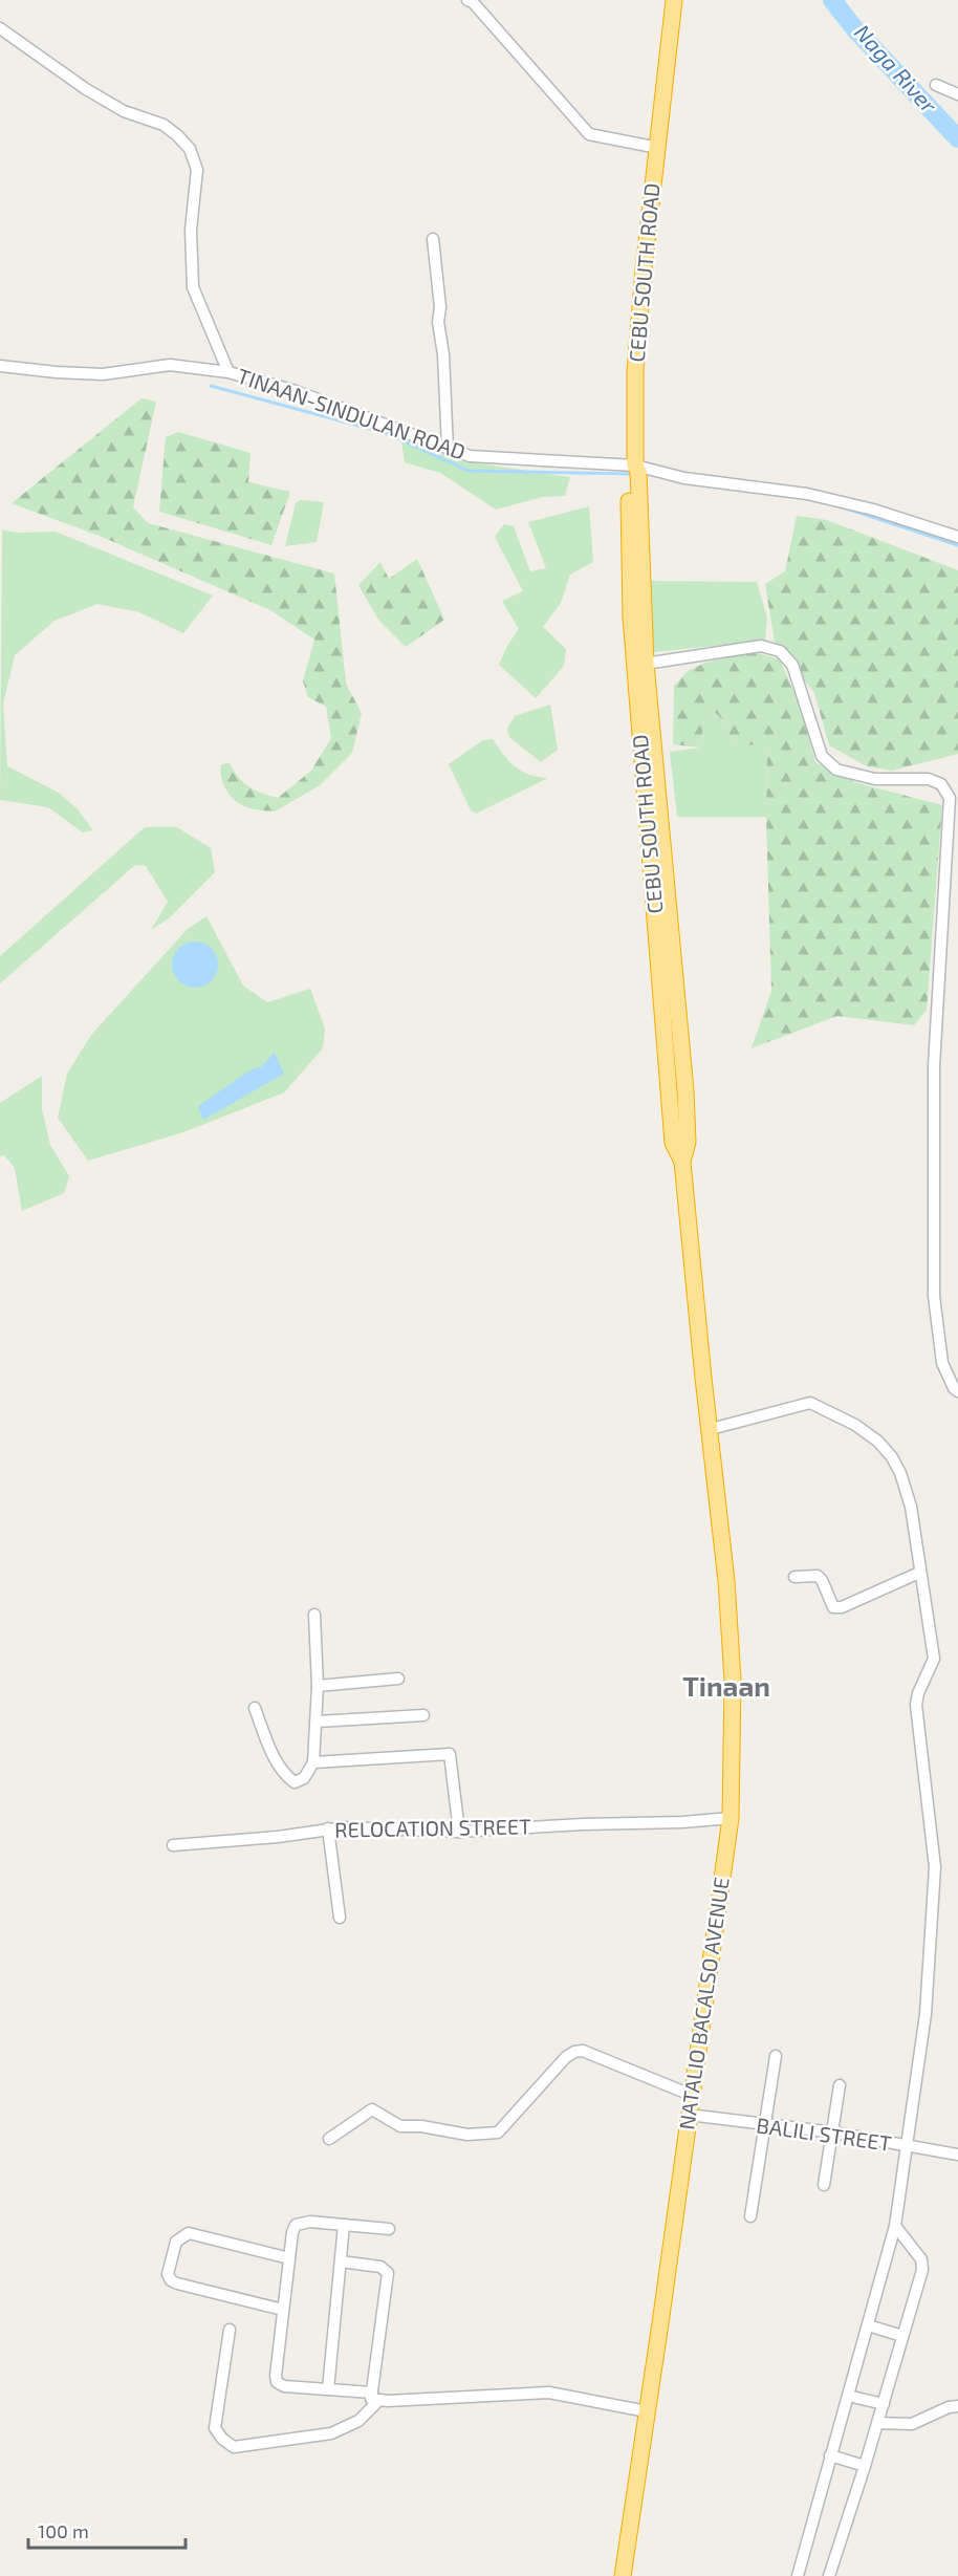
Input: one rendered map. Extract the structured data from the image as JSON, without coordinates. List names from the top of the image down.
{
  "streets": {
    "highway": ["CEBU SOUTH ROAD", "NATALIO BACALSO AVENUE"],
    "street": ["TINAAN-SINDULAN ROAD", "RELOCATION STREET", "BALILI STREET"]
  },
  "crossings": [
    ["CEBU SOUTH ROAD", "TINAAN-SINDULAN ROAD"],
    ["CEBU SOUTH ROAD", "NATALIO BACALSO AVENUE"],
    ["RELOCATION STREET", "NATALIO BACALSO AVENUE"],
    ["NATALIO BACALSO AVENUE", "BALILI STREET"]
  ],
  "districts": ["Tinaan"],
  "water": ["Naga River"],
  "scale_bar": "100 m"
}
